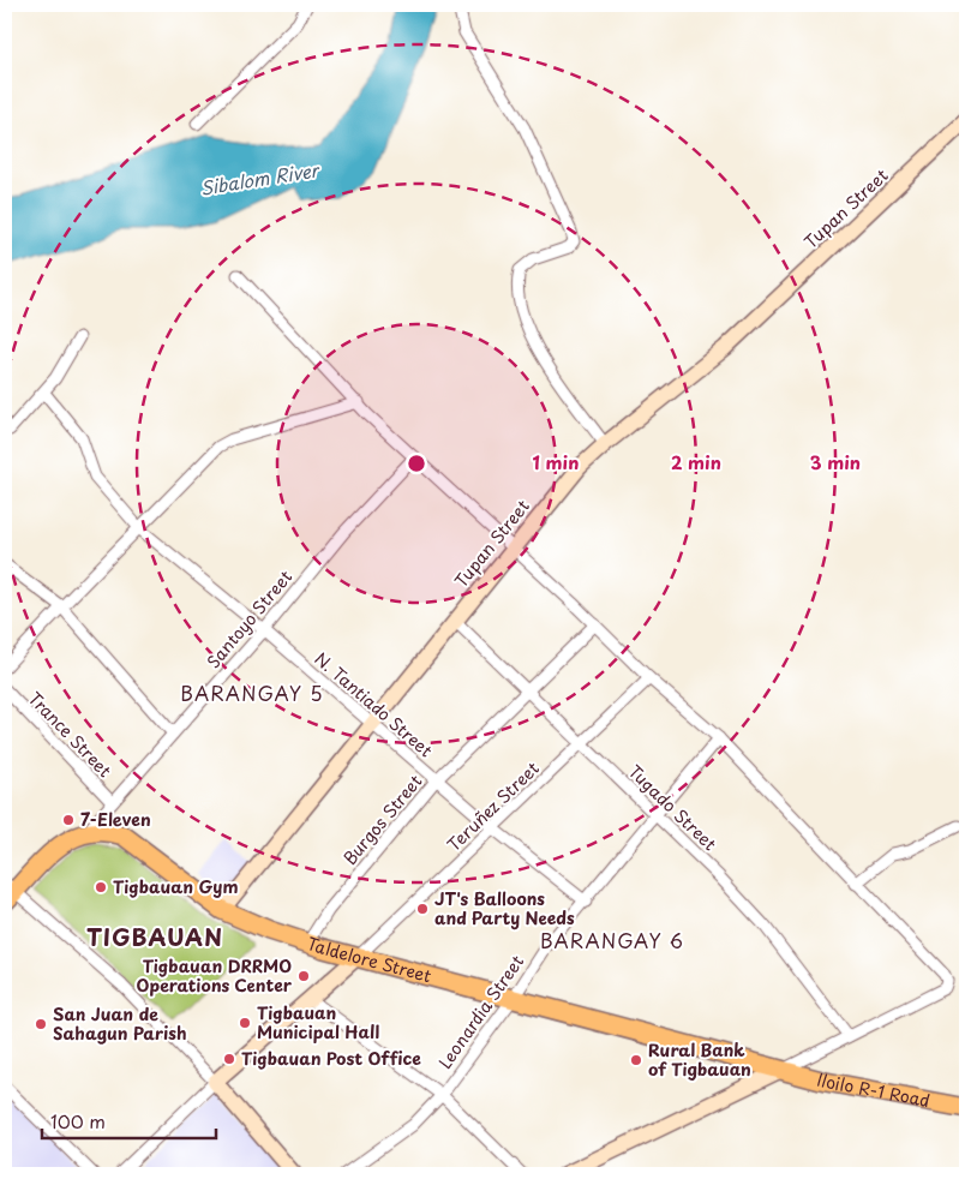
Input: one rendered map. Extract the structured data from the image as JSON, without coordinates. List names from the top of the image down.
{
  "streets": {
    "main road": ["Tupan Street", "Taldelore Street", "Iloilo R-1 Road"],
    "street": [
      "Santoyo Street",
      "N. Tantiado Street",
      "Trance Street",
      "Teruñez Street",
      "Tugado Street",
      "Burgos Street",
      "Leonardia Street"
    ]
  },
  "crossings": [
    ["Tupan Street", "N. Tantiado Street"],
    ["Tupan Street", "Tugado Street"],
    ["Tupan Street", "Taldelore Street"],
    ["Santoyo Street", "N. Tantiado Street"],
    ["Santoyo Street", "Trance Street"],
    ["Santoyo Street", "Taldelore Street"],
    ["N. Tantiado Street", "Teruñez Street"],
    ["N. Tantiado Street", "Burgos Street"],
    ["N. Tantiado Street", "Leonardia Street"],
    ["Teruñez Street", "Tugado Street"],
    ["Teruñez Street", "Taldelore Street"],
    ["Tugado Street", "Burgos Street"],
    ["Tugado Street", "Leonardia Street"],
    ["Burgos Street", "Taldelore Street"],
    ["Taldelore Street", "Leonardia Street"],
    ["Taldelore Street", "Iloilo R-1 Road"]
  ],
  "districts": ["BARANGAY 5", "TIGBAUAN", "BARANGAY 6"],
  "water": ["Sibalom River"],
  "places": [
    "7-Eleven",
    "Tigbauan Gym",
    "JT's Balloons and Party Needs",
    "Tigbauan DRRMO Operations Center",
    "Tigbauan Municipal Hall",
    "San Juan de Sahagun Parish",
    "Tigbauan Post Office",
    "Rural Bank of Tigbauan"
  ],
  "scale_bar": "100 m",
  "rings": ["1 min", "2 min", "3 min"]
}
